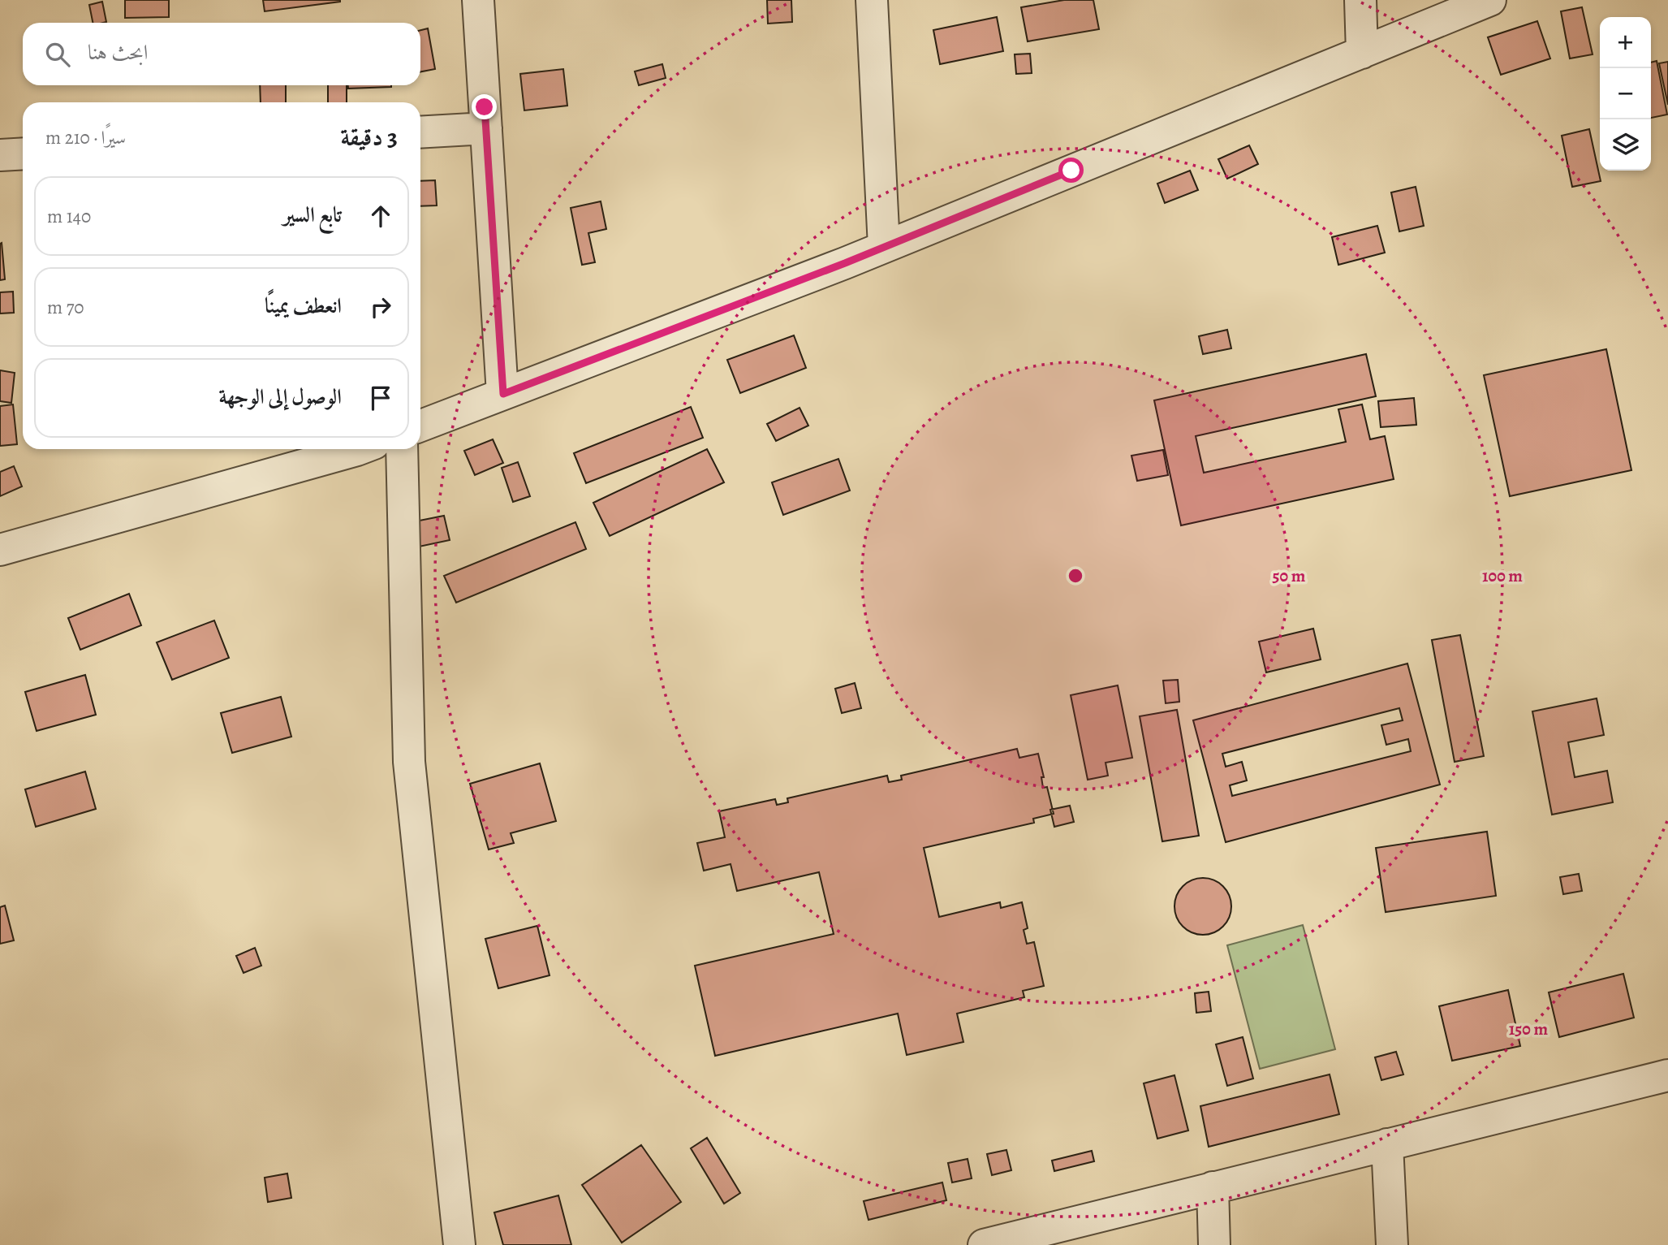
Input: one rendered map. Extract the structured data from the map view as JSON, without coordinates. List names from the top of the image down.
{
  "page": {
    "map_buttons": ["+", "−"],
    "search": "ابحث هنا",
    "heading": ["3 دقيقة", "سيرًا · 210 m"],
    "list": [
      ["تابع السير", "140 m"],
      ["انعطف يمينًا", "70 m"],
      "الوصول إلى الوجهة"
    ]
  },
  "rings": ["50 m", "100 m", "150 m"]
}
